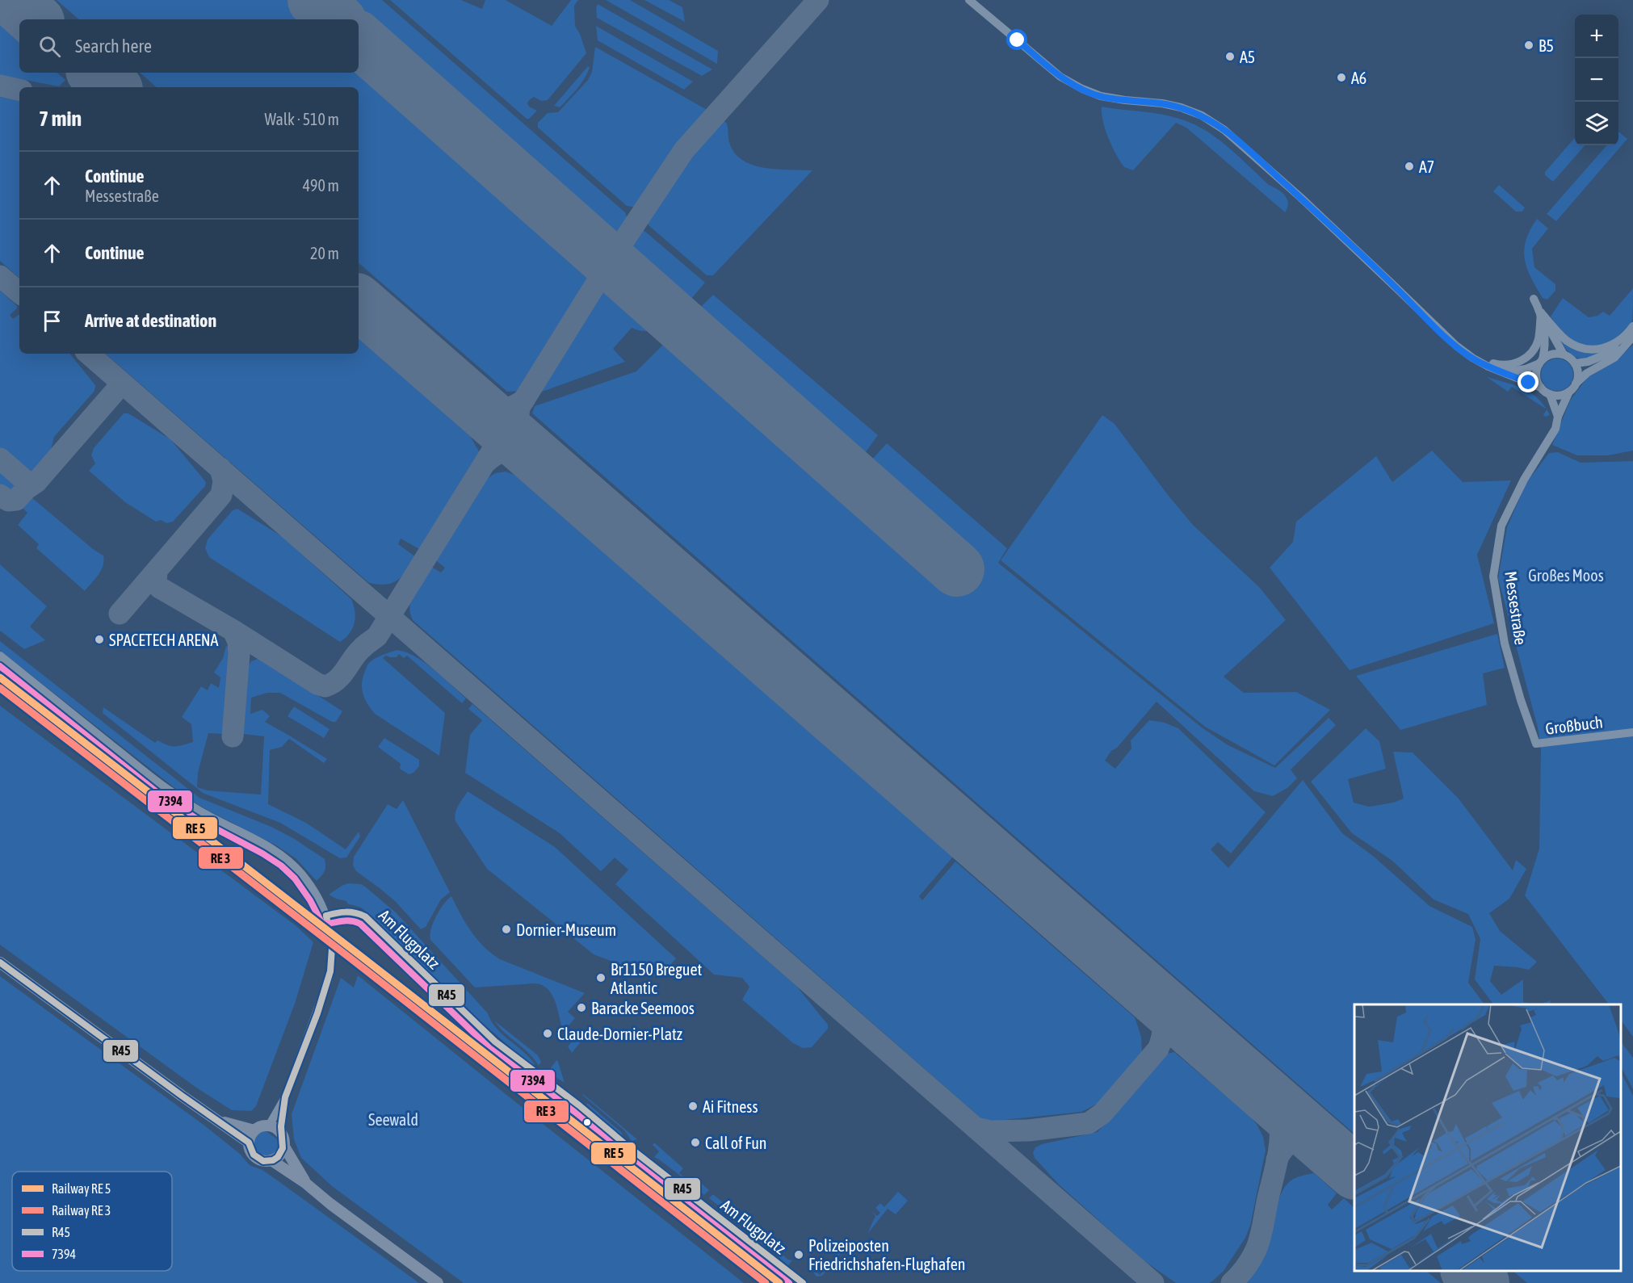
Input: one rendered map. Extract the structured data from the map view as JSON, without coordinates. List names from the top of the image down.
{
  "streets": {
    "street": ["Messestraße", "Großbuch", "Am Flugplatz"]
  },
  "crossings": [
    ["Messestraße", "Großbuch"]
  ],
  "parks": ["Großes Moos", "Seewald"],
  "places": [
    "B5",
    "A5",
    "A6",
    "A7",
    "SPACETECH ARENA",
    "Dornier-Museum",
    "Br1150 Breguet Atlantic",
    "Baracke Seemoos",
    "Claude-Dornier-Platz",
    "Ai Fitness",
    "Call of Fun",
    "Polizeiposten Friedrichshafen-Flughafen"
  ],
  "lines": ["transit line 7394", "transit line R45"],
  "legend": [
    "Railway RE 5",
    "Railway RE 3",
    "R45",
    "7394"
  ],
  "page": {
    "map_buttons": ["+", "−"],
    "search": "Search here",
    "heading": ["7 min", "Walk · 510 m"],
    "list": [
      ["Continue", "Messestraße", "490 m"],
      ["Continue", "20 m"],
      "Arrive at destination"
    ]
  }
}
